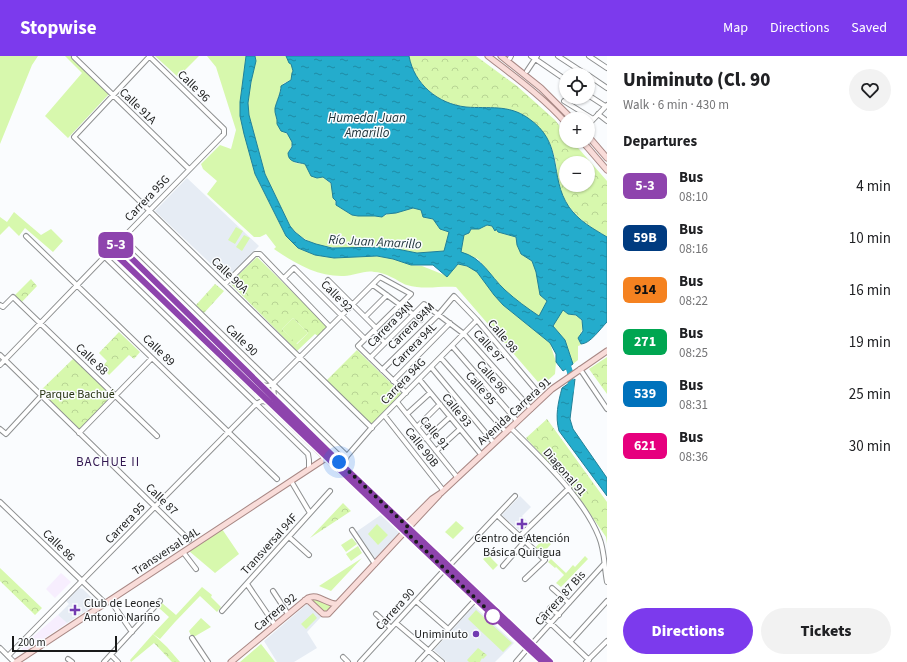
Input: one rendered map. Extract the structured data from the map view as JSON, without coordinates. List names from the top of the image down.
{
  "streets": {
    "main road": [
      "Carrera 95G",
      "Avenida Carrera 91",
      "Transversal 94L",
      "Carrera 92"
    ],
    "street": [
      "Calle 96",
      "Calle 91A",
      "Calle 90A",
      "Calle 92",
      "Carrera 94N",
      "Carrera 94M",
      "Calle 98",
      "Calle 90",
      "Carrera 94L",
      "Calle 97",
      "Calle 89",
      "Calle 88",
      "Carrera 94G",
      "Calle 95",
      "Calle 93",
      "Calle 91",
      "Calle 90B",
      "Diagonal 91",
      "Calle 87",
      "Carrera 95",
      "Transversal 94F",
      "Calle 86",
      "Carrera 87 Bis",
      "Carrera 90"
    ]
  },
  "crossings": [
    ["Calle 96", "Carrera 95G"],
    ["Calle 96", "Carrera 94G"],
    ["Calle 96", "Avenida Carrera 91"],
    ["Calle 91A", "Carrera 95G"],
    ["Calle 91A", "Calle 90A"],
    ["Carrera 95G", "Calle 90A"],
    ["Carrera 95G", "Calle 90"],
    ["Carrera 95G", "Calle 89"],
    ["Carrera 95G", "Calle 88"],
    ["Carrera 95G", "Calle 87"],
    ["Calle 90A", "Carrera 94G"],
    ["Carrera 94N", "Calle 97"],
    ["Carrera 94M", "Calle 98"],
    ["Carrera 94M", "Calle 97"],
    ["Calle 98", "Carrera 94G"],
    ["Calle 90", "Carrera 94G"],
    ["Carrera 94L", "Calle 97"],
    ["Calle 97", "Carrera 94G"],
    ["Calle 97", "Avenida Carrera 91"],
    ["Calle 89", "Carrera 95"],
    ["Carrera 94G", "Calle 95"],
    ["Carrera 94G", "Calle 93"],
    ["Carrera 94G", "Calle 91"],
    ["Carrera 94G", "Calle 90B"],
    ["Calle 95", "Avenida Carrera 91"],
    ["Avenida Carrera 91", "Calle 91"],
    ["Avenida Carrera 91", "Calle 90B"],
    ["Avenida Carrera 91", "Diagonal 91"],
    ["Avenida Carrera 91", "Carrera 92"],
    ["Diagonal 91", "Carrera 87 Bis"],
    ["Calle 87", "Carrera 95"],
    ["Carrera 95", "Calle 86"],
    ["Calle 86", "Transversal 94L"]
  ],
  "districts": ["BACHUE II"],
  "water": ["Humedal Juan Amarillo", "Río Juan Amarillo"],
  "parks": ["Parque Bachué"],
  "places": {
    "health": ["Centro de Atención Básica Quirigua", "Club de Leones Antonio Nariño"],
    "other": ["Uniminuto"]
  },
  "lines": ["bus line 5-3"],
  "scale_bar": "200 m",
  "page": {
    "header": "Stopwise",
    "nav": ["Map", "Directions", "Saved"],
    "on_map": "5-3",
    "heading": [
      ["Uniminuto (Cl. 90", "Walk · 6 min · 430 m"],
      "Departures"
    ],
    "map_buttons": ["+", "−"],
    "list": [
      {
        "mark": "5-3",
        "name": "Bus",
        "note": "08:10",
        "value": "4 min"
      },
      {
        "mark": "59B",
        "name": "Bus",
        "note": "08:16",
        "value": "10 min"
      },
      {
        "mark": "914",
        "name": "Bus",
        "note": "08:22",
        "value": "16 min"
      },
      {
        "mark": "271",
        "name": "Bus",
        "note": "08:25",
        "value": "19 min"
      },
      {
        "mark": "539",
        "name": "Bus",
        "note": "08:31",
        "value": "25 min"
      },
      {
        "mark": "621",
        "name": "Bus",
        "note": "08:36",
        "value": "30 min"
      }
    ],
    "buttons": ["Directions", "Tickets"],
    "scale": "200 m"
  }
}
